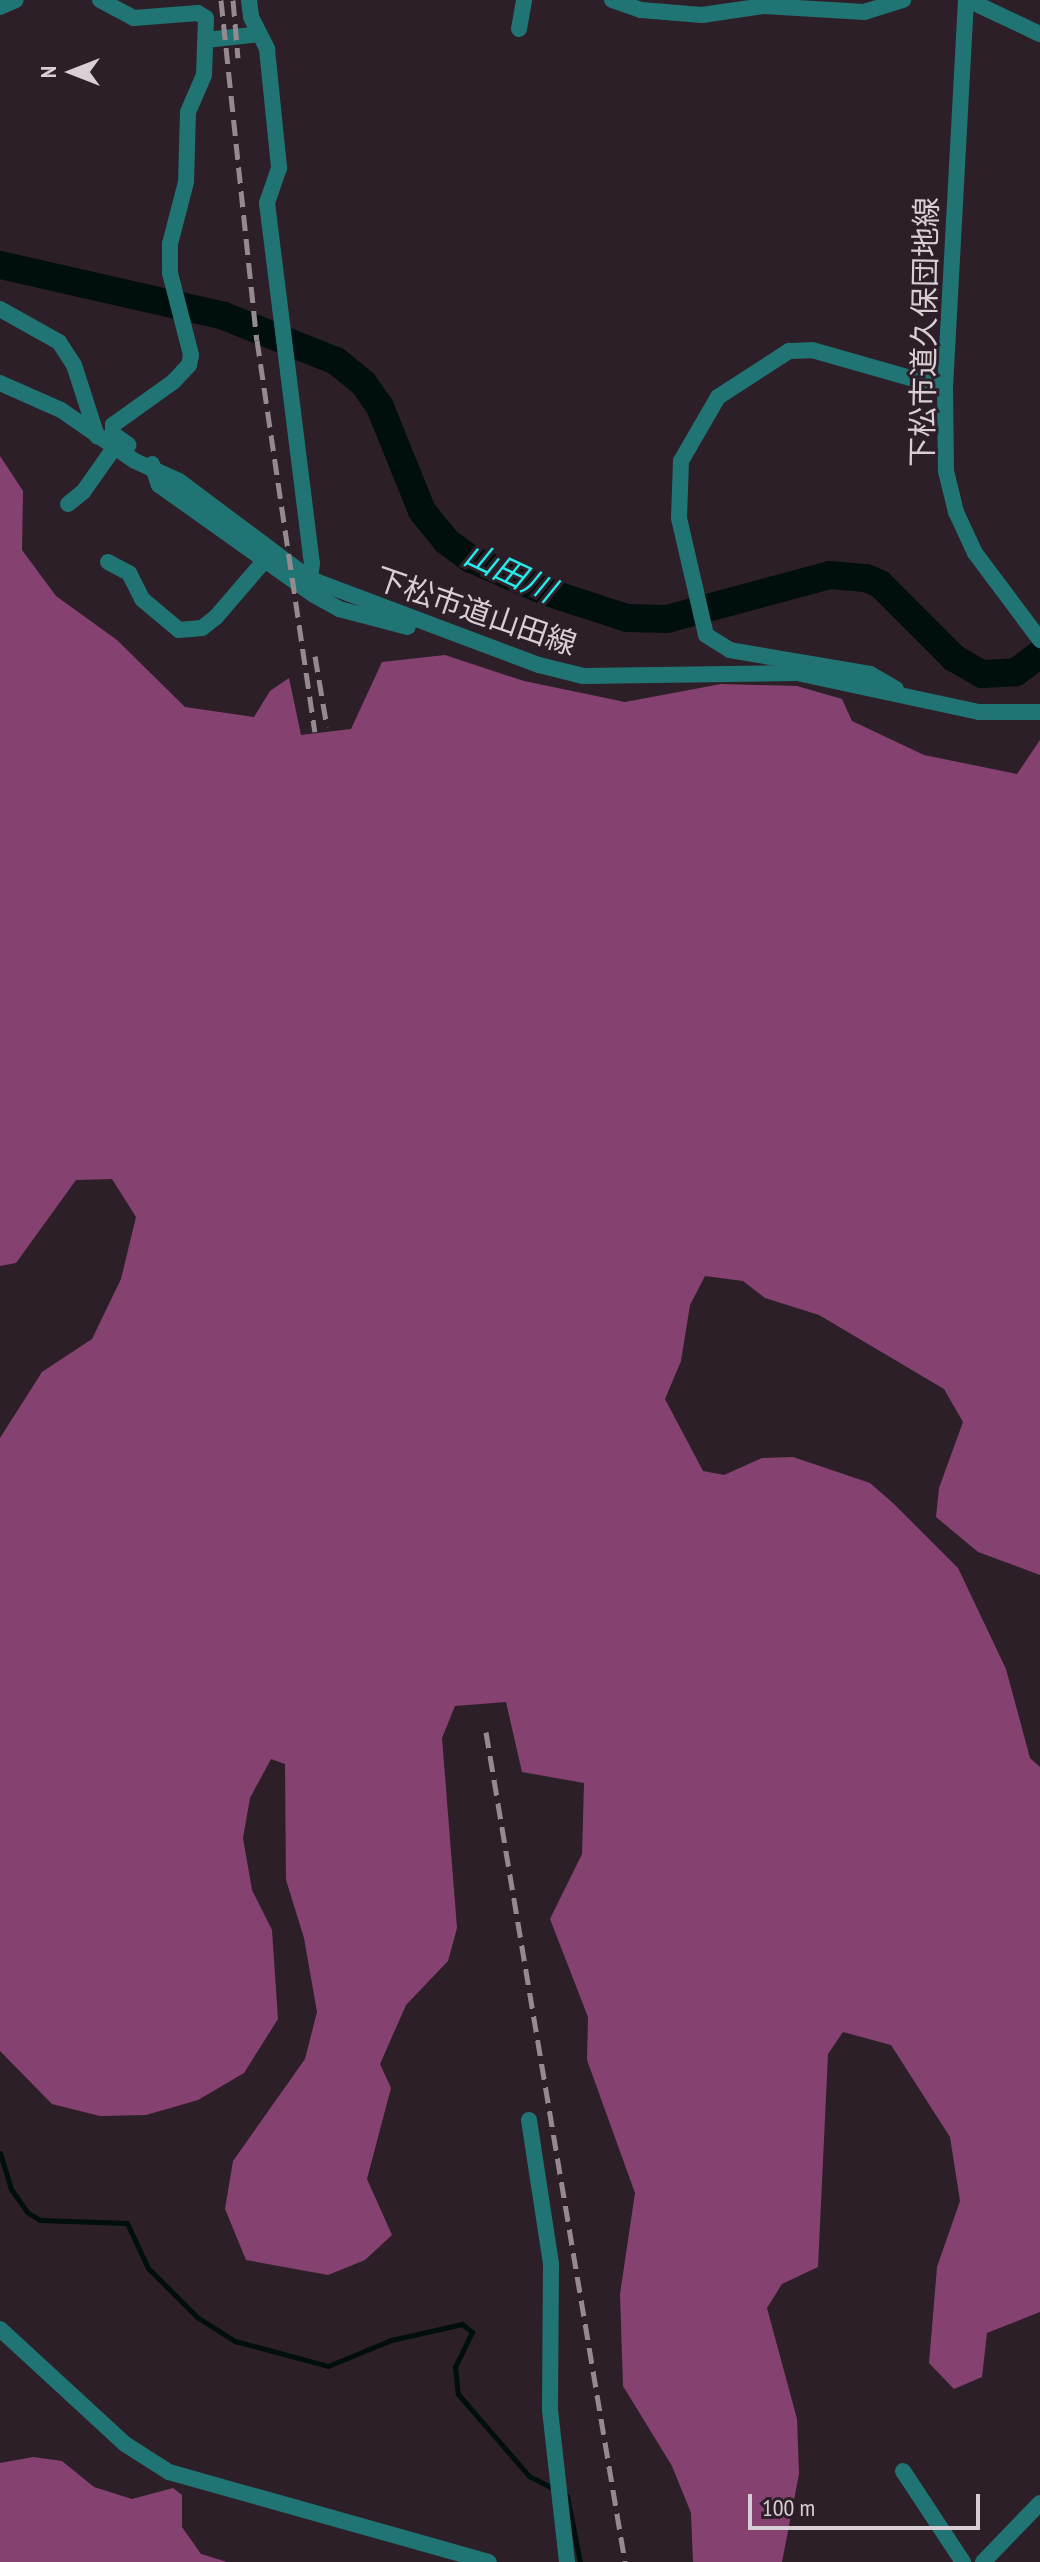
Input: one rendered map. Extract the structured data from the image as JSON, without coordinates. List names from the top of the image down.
{
  "streets": {
    "street": ["下松市道久保団地線", "下松市道山田線"]
  },
  "water": ["山田川"],
  "scale_bar": "100 m",
  "north": "left"
}
